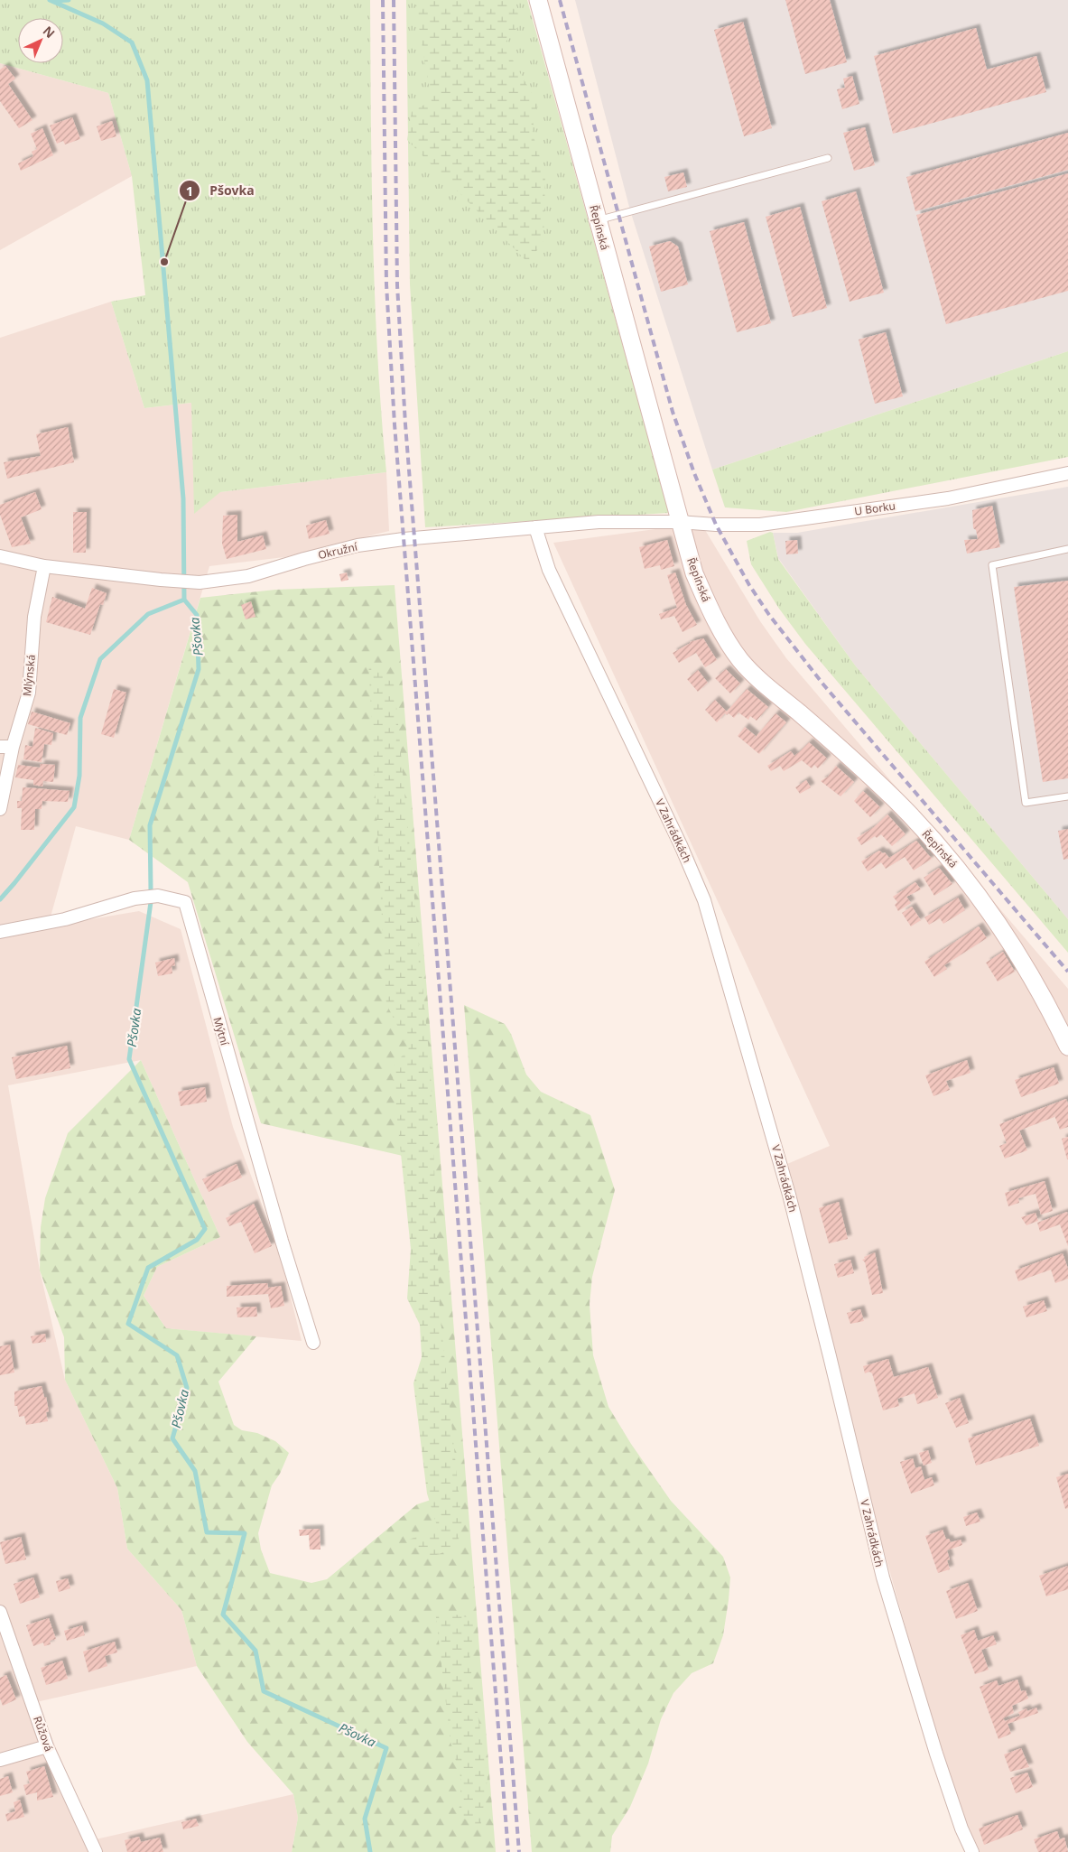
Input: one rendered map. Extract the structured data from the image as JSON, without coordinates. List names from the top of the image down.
{
  "streets": {
    "street": [
      "Řepínská",
      "U Borku",
      "Okružní",
      "Mlýnská",
      "V Zahrádkách",
      "Mýtní",
      "Růžová"
    ]
  },
  "crossings": [
    ["Řepínská", "U Borku"],
    ["Řepínská", "Okružní"],
    ["U Borku", "Okružní"],
    ["Okružní", "Mlýnská"],
    ["Okružní", "V Zahrádkách"]
  ],
  "water": ["Pšovka"],
  "places": ["Pšovka"],
  "north": "top right"
}
